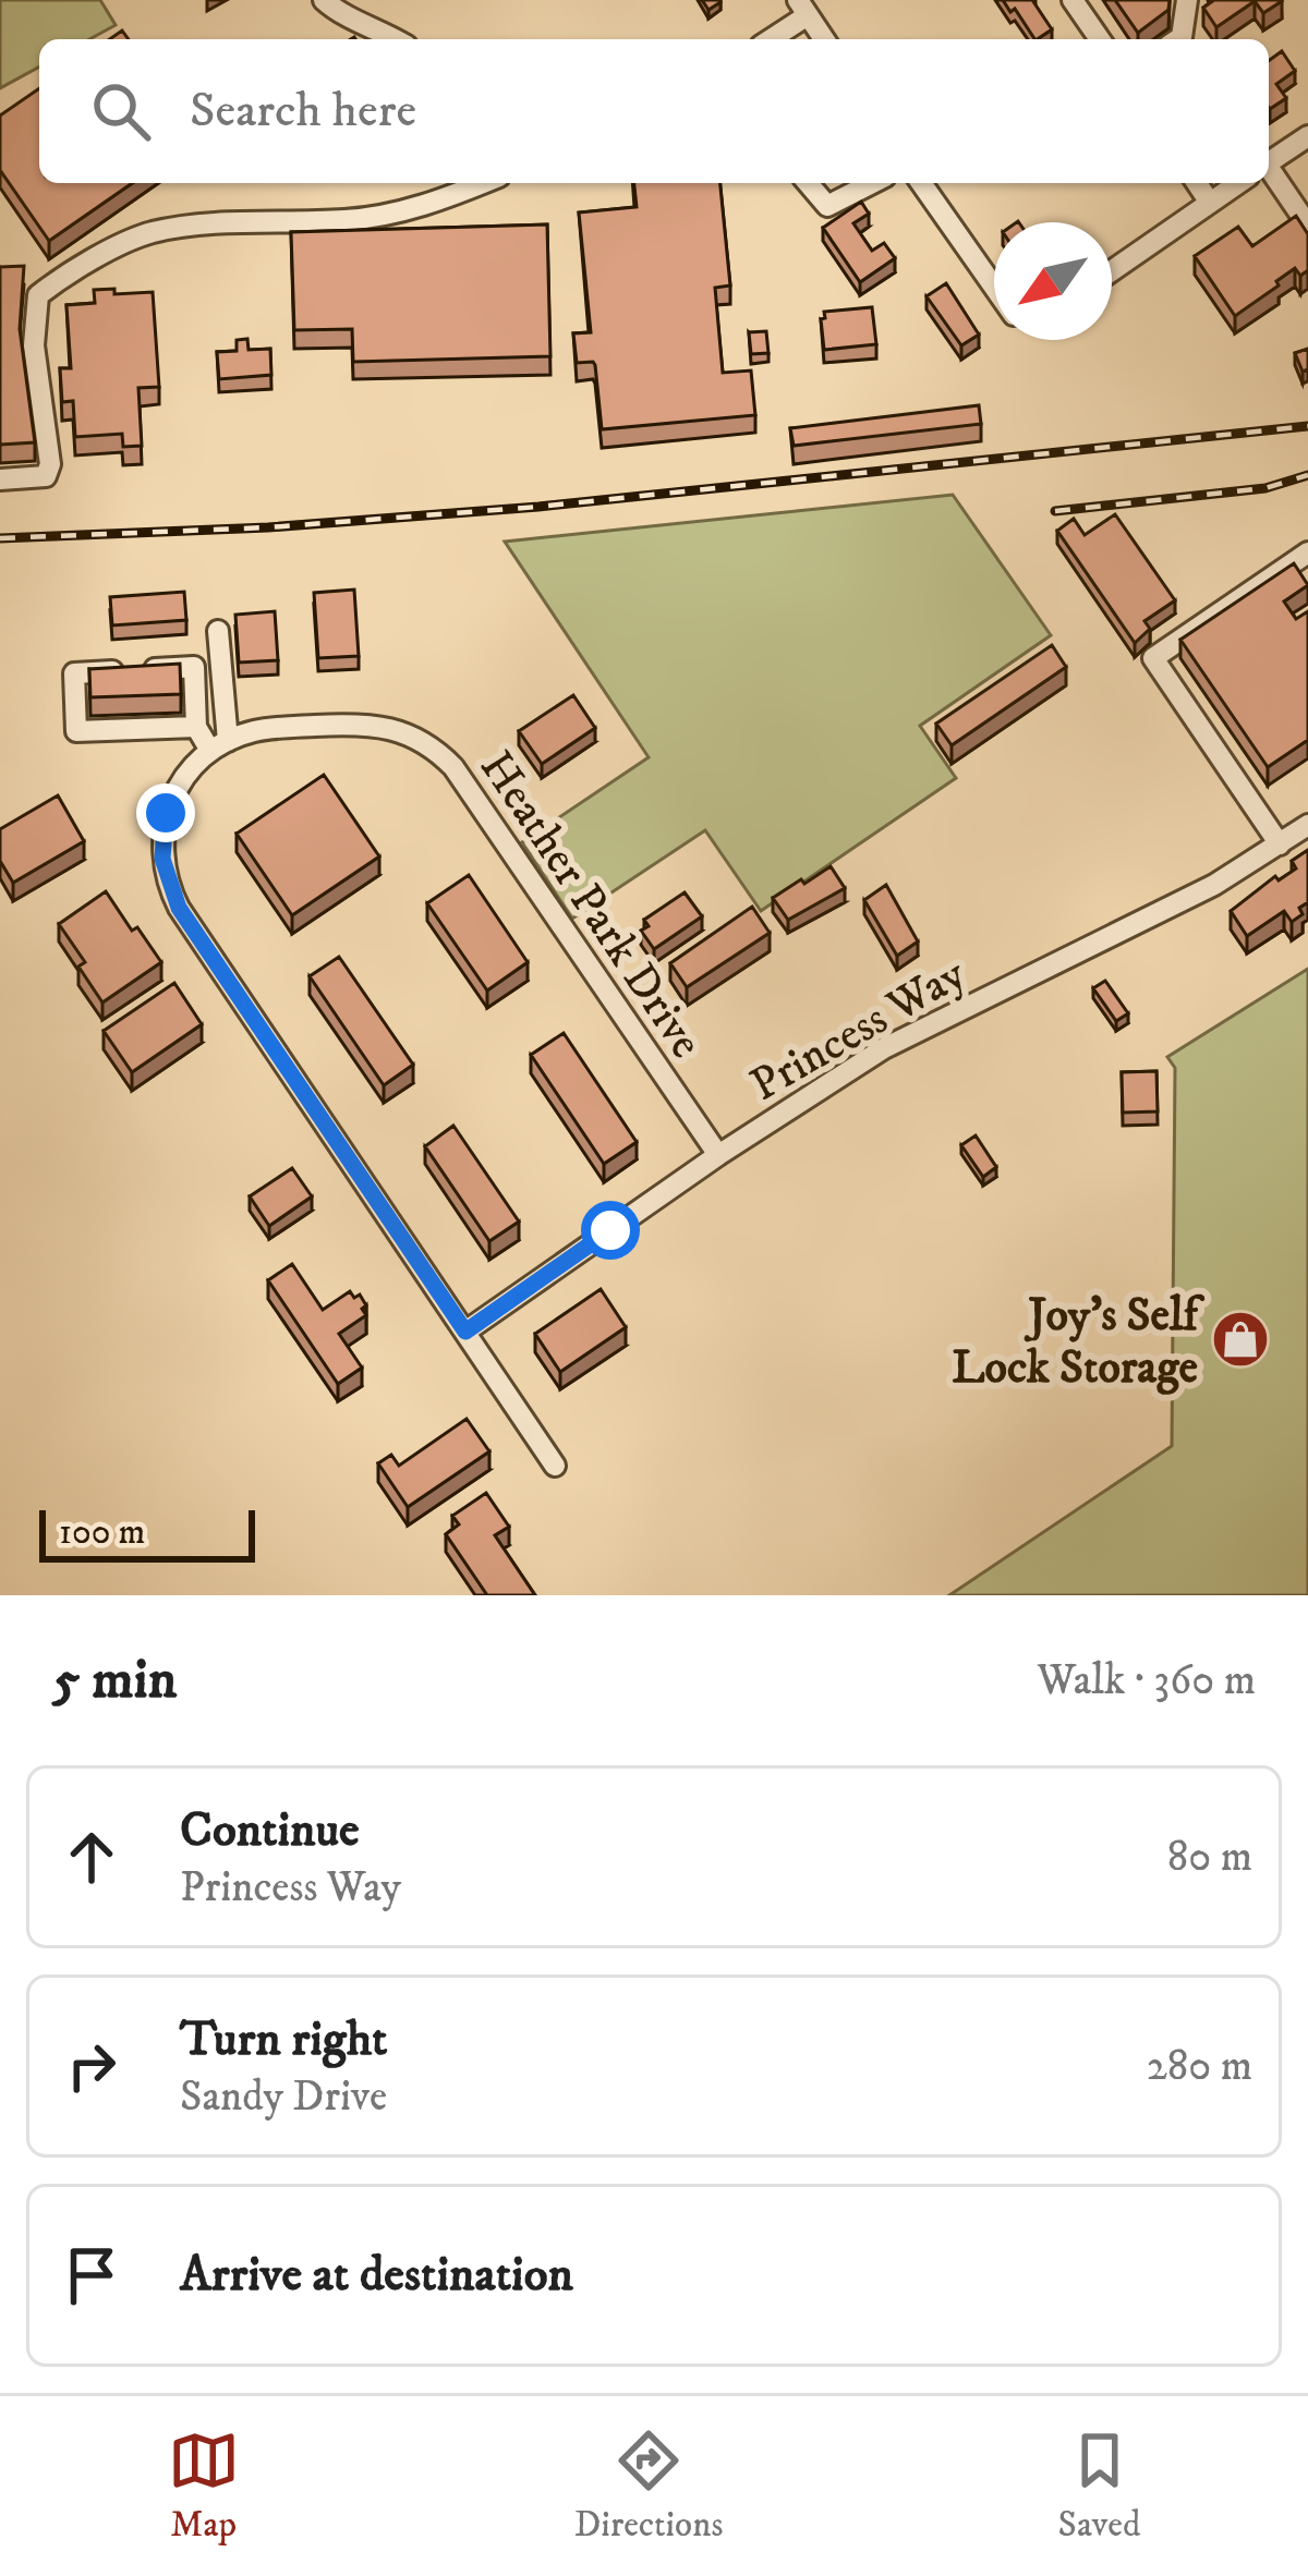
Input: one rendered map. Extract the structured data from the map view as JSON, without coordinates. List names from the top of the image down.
{
  "streets": {
    "street": ["Heather Park Drive", "Princess Way"]
  },
  "crossings": [
    ["Heather Park Drive", "Princess Way"]
  ],
  "places": {
    "shop": ["Joy's Self Lock Storage"]
  },
  "scale_bar": "100 m",
  "north": "bottom left",
  "page": {
    "search": "Search here",
    "scale": "100 m",
    "heading": ["5 min", "Walk · 360 m"],
    "list": [
      ["Continue", "Princess Way", "80 m"],
      ["Turn right", "Sandy Drive", "280 m"],
      "Arrive at destination"
    ],
    "nav": ["Map", "Directions", "Saved"]
  }
}
